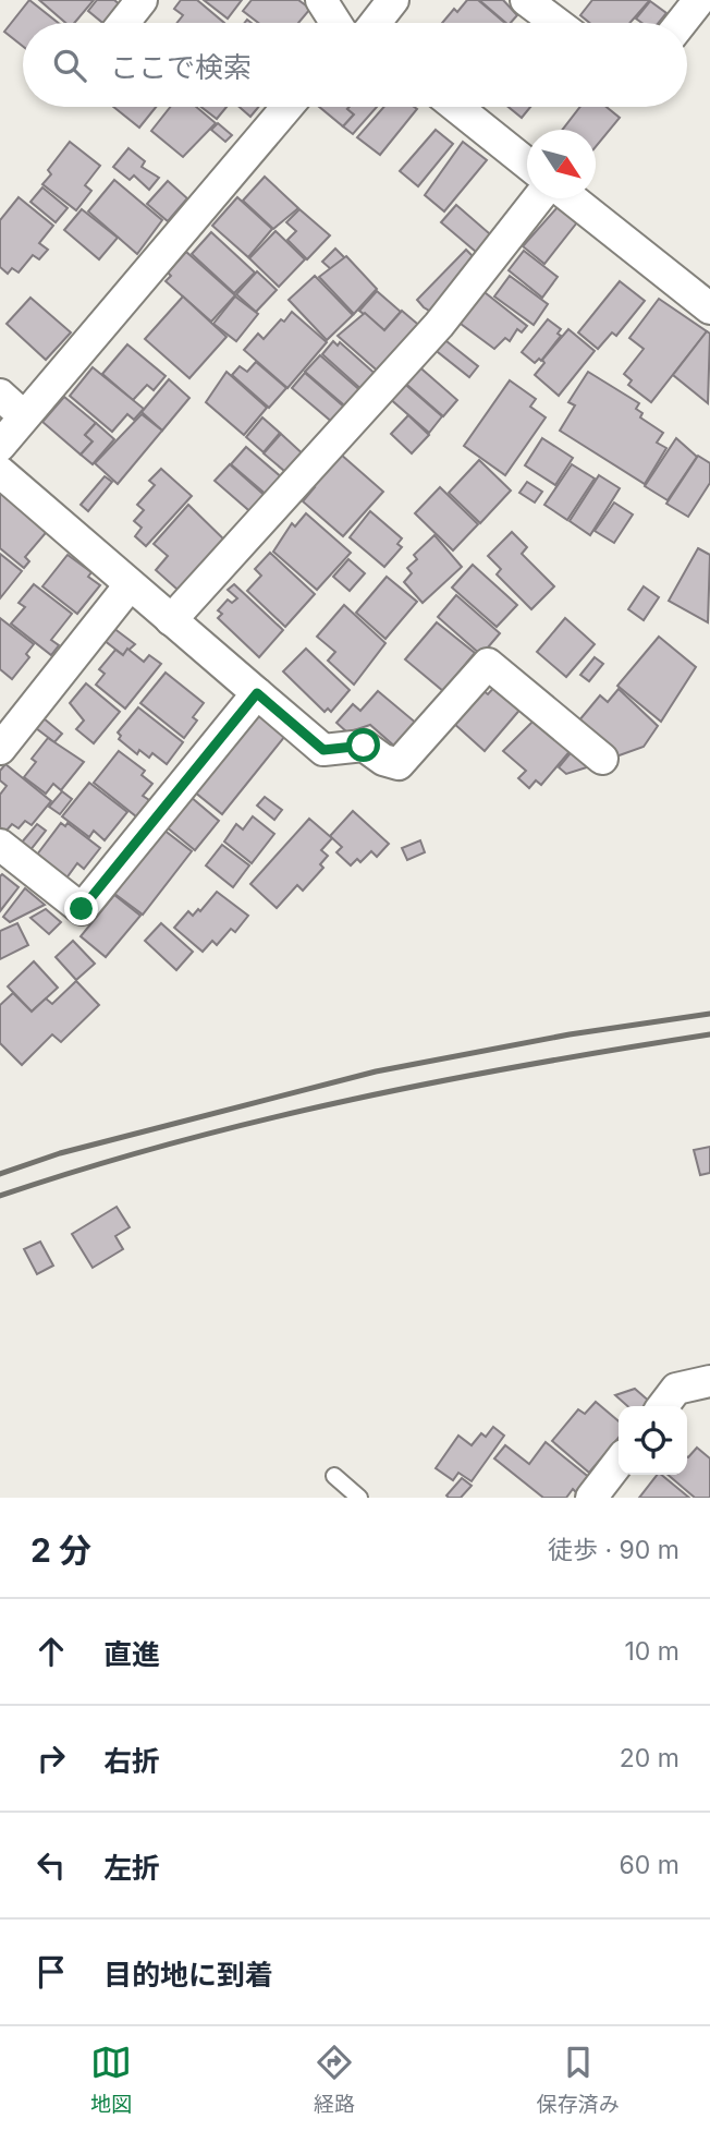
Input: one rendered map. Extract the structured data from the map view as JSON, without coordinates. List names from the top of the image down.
{
  "north": "bottom right",
  "page": {
    "search": "ここで検索",
    "heading": ["2 分", "徒歩 · 90 m"],
    "list": [
      ["直進", "10 m"],
      ["右折", "20 m"],
      ["左折", "60 m"],
      "目的地に到着"
    ],
    "nav": ["地図", "経路", "保存済み"]
  }
}
